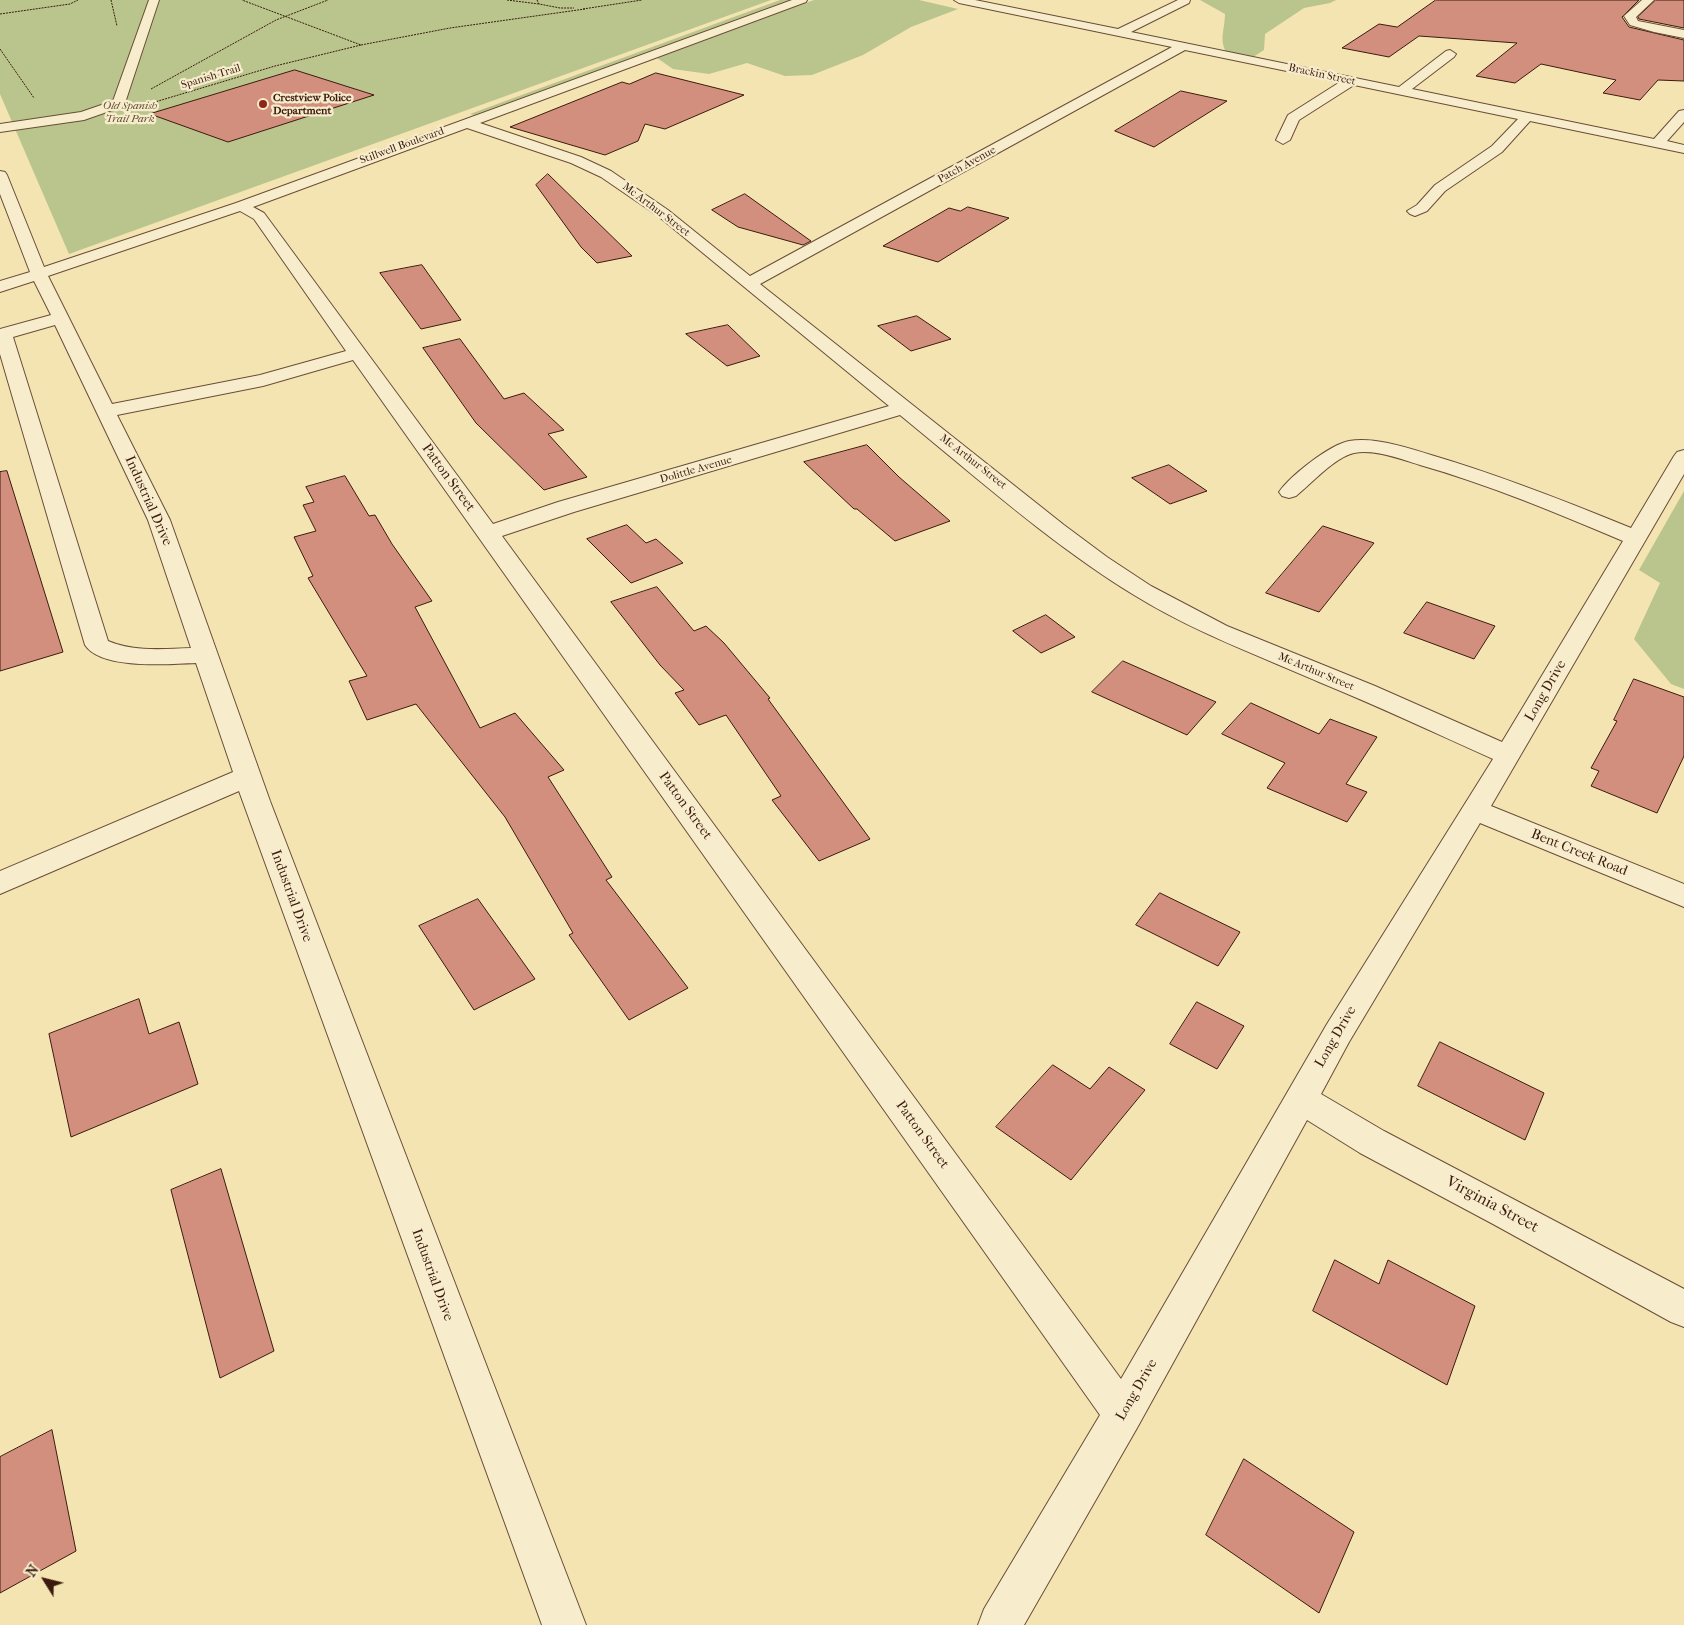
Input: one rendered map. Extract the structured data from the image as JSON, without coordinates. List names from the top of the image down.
{
  "streets": {
    "street": [
      "Brackin Street",
      "Stillwell Boulevard",
      "Patch Avenue",
      "Mc Arthur Street",
      "Dolittle Avenue",
      "Patton Street",
      "Industrial Drive",
      "Long Drive",
      "Bent Creek Road",
      "Virginia Street"
    ],
    "path": ["Spanish Trail"]
  },
  "crossings": [
    ["Brackin Street", "Patch Avenue"],
    ["Stillwell Boulevard", "Mc Arthur Street"],
    ["Stillwell Boulevard", "Patton Street"],
    ["Stillwell Boulevard", "Industrial Drive"],
    ["Patch Avenue", "Mc Arthur Street"],
    ["Mc Arthur Street", "Dolittle Avenue"],
    ["Mc Arthur Street", "Long Drive"],
    ["Dolittle Avenue", "Patton Street"],
    ["Patton Street", "Long Drive"],
    ["Long Drive", "Bent Creek Road"],
    ["Long Drive", "Virginia Street"]
  ],
  "parks": ["Old Spanish Trail Park"],
  "places": ["Crestview Police Department"],
  "north": "top left"
}
